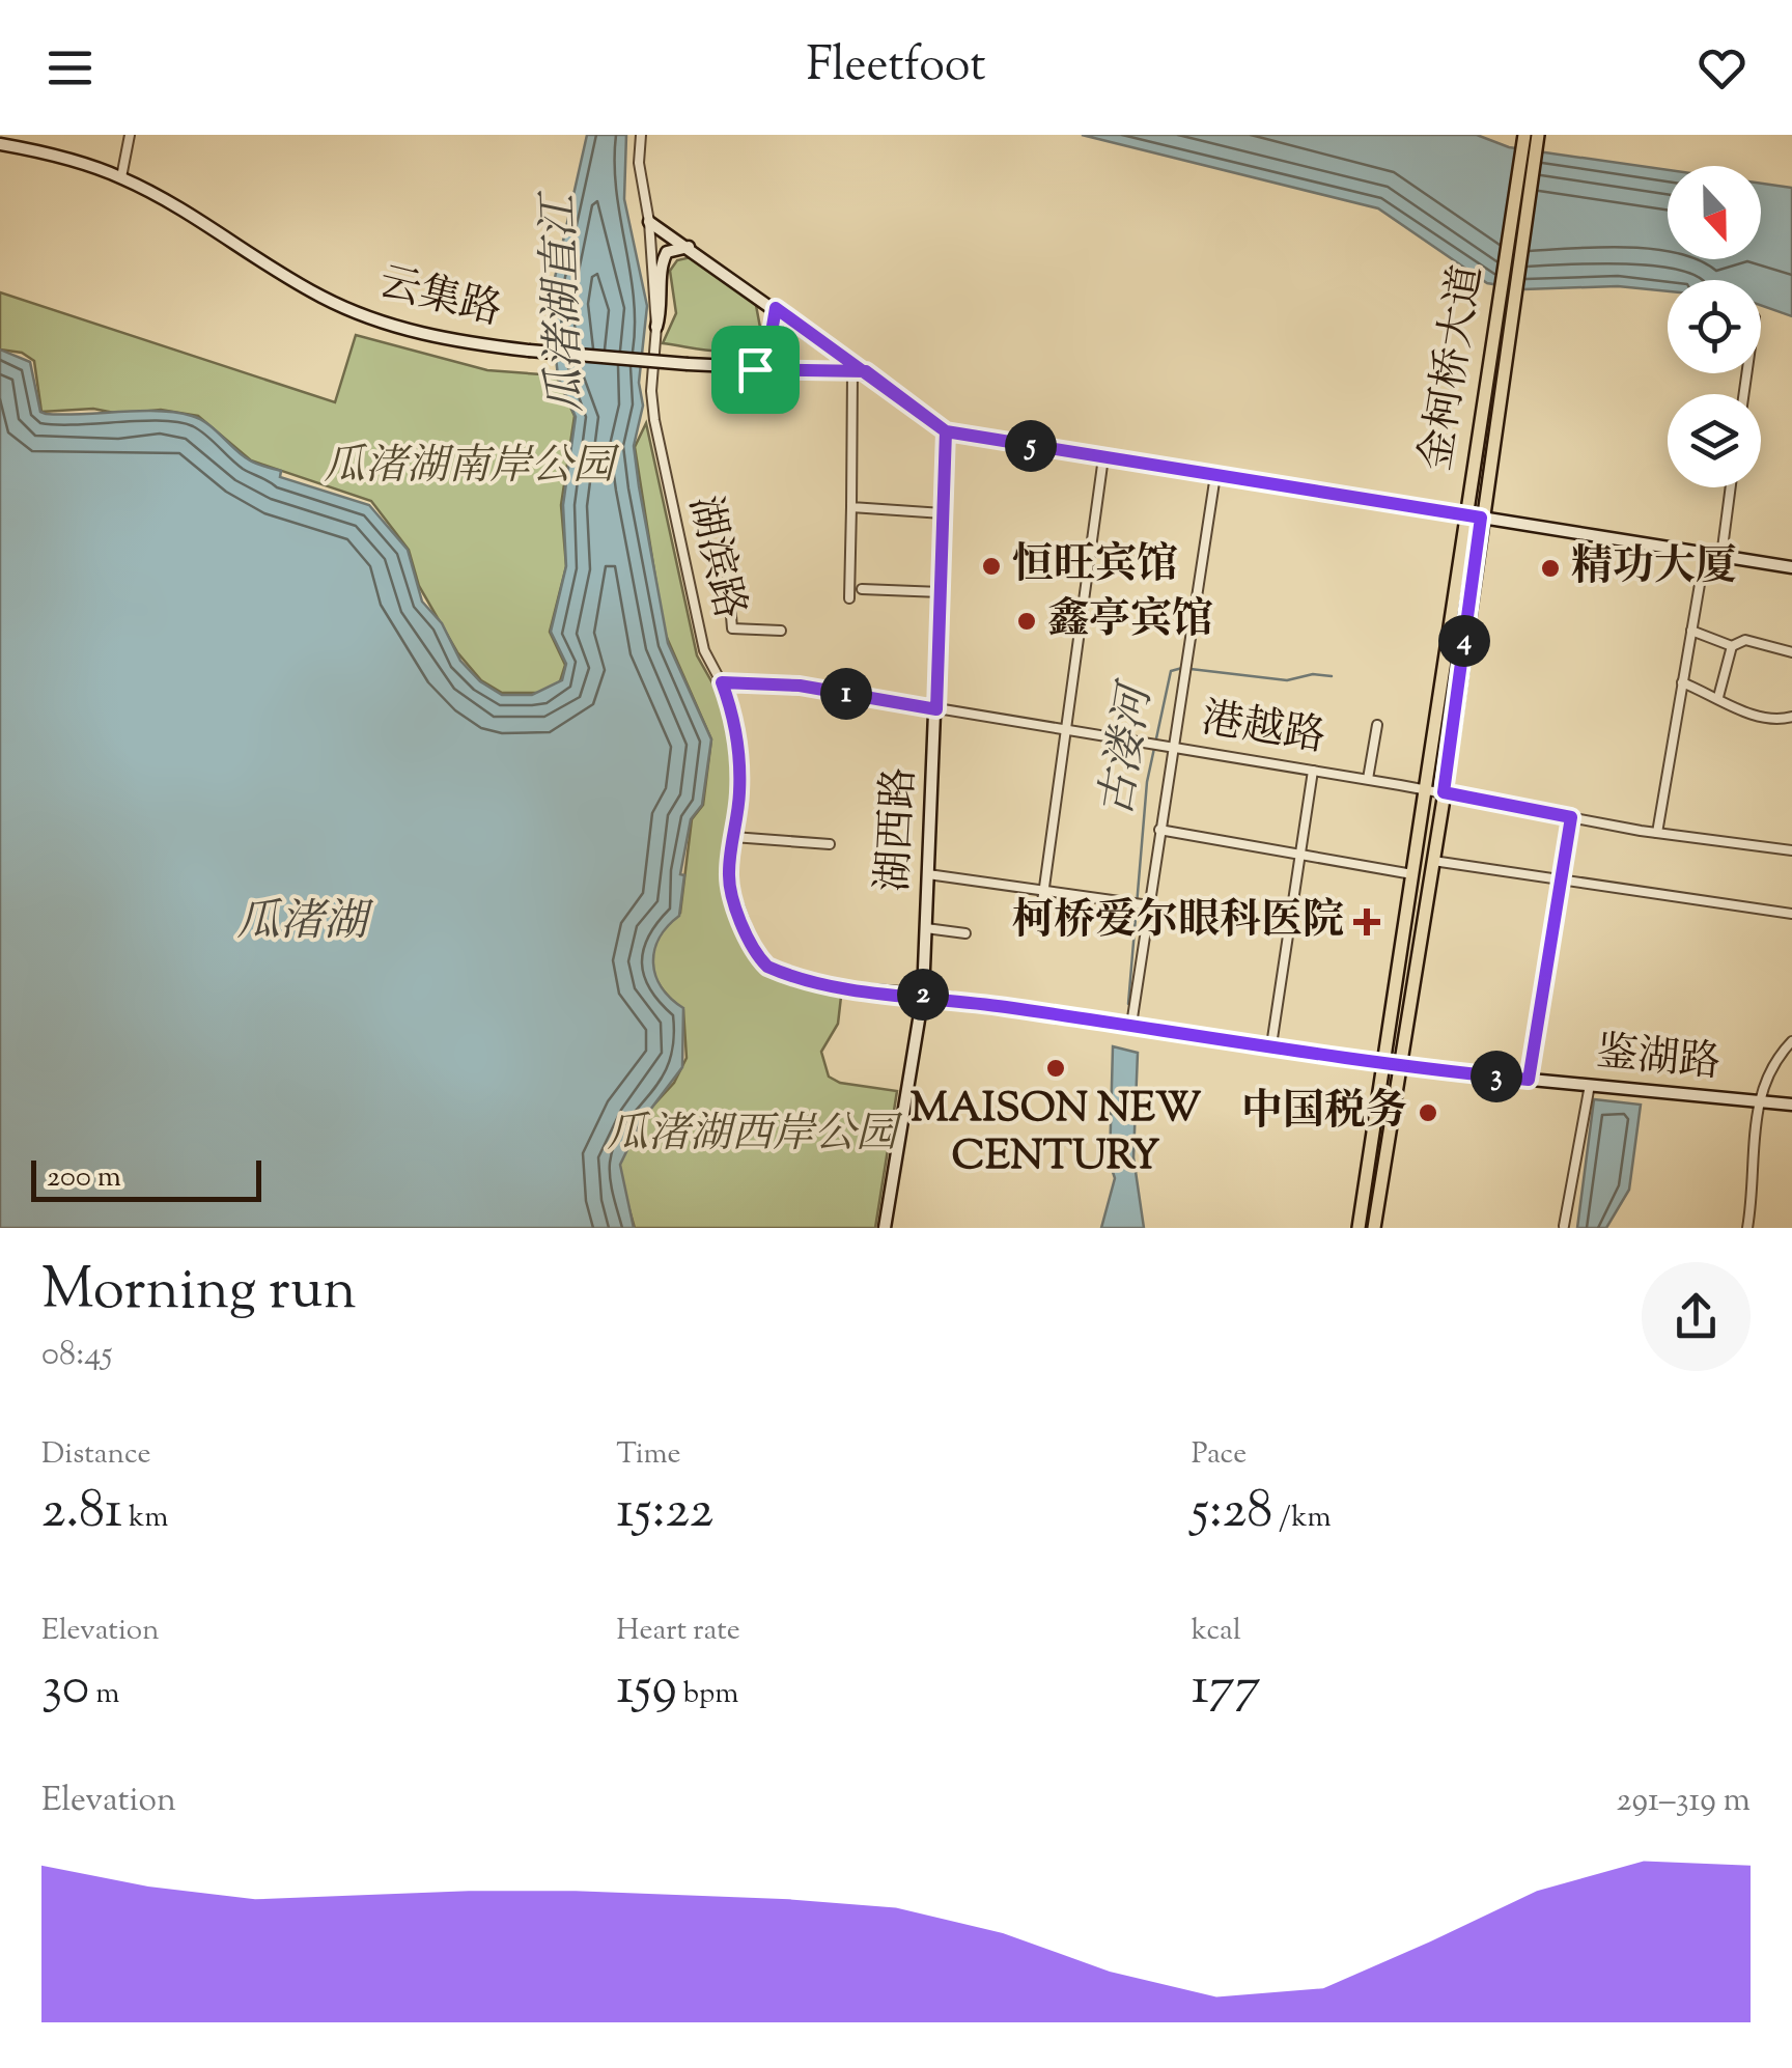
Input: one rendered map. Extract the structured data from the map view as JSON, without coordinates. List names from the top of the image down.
{
  "streets": {
    "main road": ["金柯桥大道"],
    "street": [
      "云集路",
      "湖滨路",
      "港越路",
      "湖西路",
      "鉴湖路"
    ]
  },
  "crossings": [
    ["金柯桥大道", "港越路"],
    ["金柯桥大道", "鉴湖路"],
    ["湖滨路", "港越路"],
    ["湖滨路", "鉴湖路"],
    ["港越路", "湖西路"],
    ["湖西路", "鉴湖路"]
  ],
  "water": ["瓜渚湖直江", "古溇河", "瓜渚湖"],
  "parks": ["瓜渚湖南岸公园", "瓜渚湖西岸公园"],
  "places": {
    "other": [
      "恒旺宾馆",
      "精功大厦",
      "鑫亭宾馆",
      "MAISON NEW CENTURY",
      "中国税务"
    ],
    "health": ["柯桥爱尔眼科医院"]
  },
  "scale_bar": "200 m",
  "north": "bottom",
  "page": {
    "header": "Fleetfoot",
    "pins": [
      "5",
      "4",
      "1",
      "2",
      "3"
    ],
    "scale": "200 m",
    "heading": ["Morning run", "08:45"],
    "stats": [
      ["Distance", "2.81 km"],
      ["Time", "15:22"],
      ["Pace", "5:28 /km"],
      ["Elevation", "30 m"],
      ["Heart rate", "159 bpm"],
      ["kcal", "177"]
    ],
    "chart": ["Elevation", "291–319 m"]
  }
}
